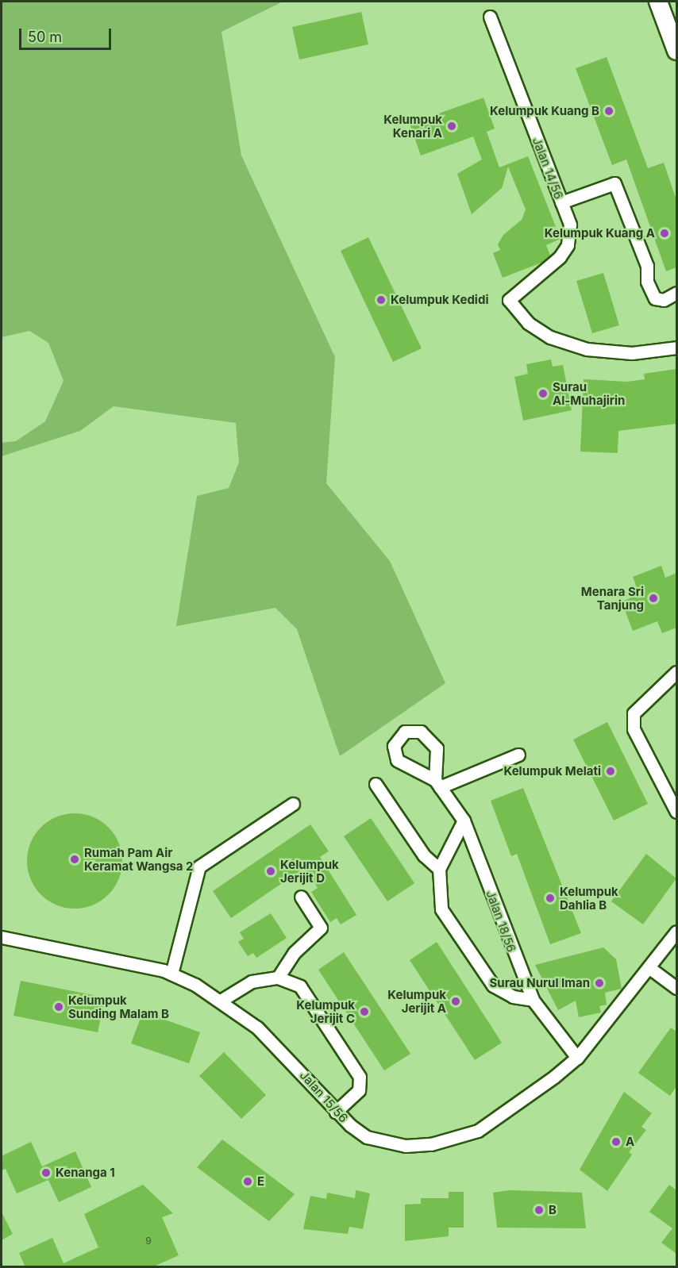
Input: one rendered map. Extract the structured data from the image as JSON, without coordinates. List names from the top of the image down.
{
  "streets": {
    "street": ["Jalan 14/56", "Jalan 18/56", "Jalan 15/56"]
  },
  "crossings": [
    ["Jalan 18/56", "Jalan 15/56"]
  ],
  "places": [
    "Kelumpuk Kuang B",
    "Kelumpuk Kenari A",
    "Kelumpuk Kuang A",
    "Kelumpuk Kedidi",
    "Surau Al-Muhajirin",
    "Menara Sri Tanjung",
    "Kelumpuk Melati",
    "Rumah Pam Air Keramat Wangsa 2",
    "Kelumpuk Jerijit D",
    "Kelumpuk Dahlia B",
    "Surau Nurul Iman",
    "Kelumpuk Jerijit A",
    "Kelumpuk Sunding Malam B",
    "Kelumpuk Jerijit C",
    "A",
    "Kenanga 1",
    "E",
    "B"
  ],
  "house_numbers": ["9"],
  "scale_bar": "50 m"
}
